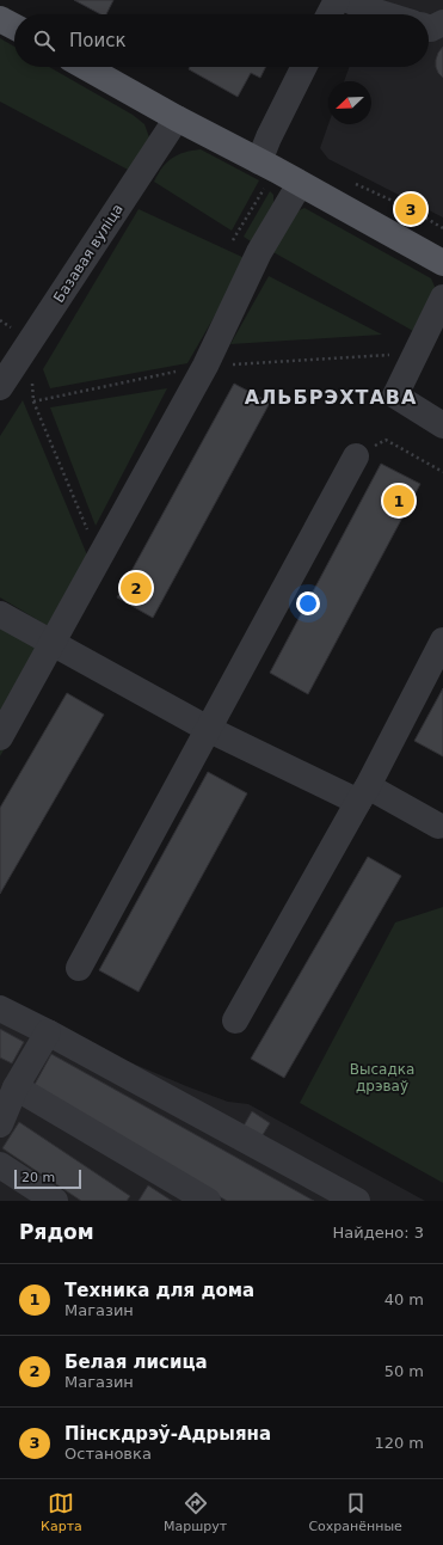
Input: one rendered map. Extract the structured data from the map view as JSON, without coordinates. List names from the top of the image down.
{
  "streets": {
    "street": ["Базавая вуліца"]
  },
  "districts": ["АЛЬБРЭХТАВА"],
  "parks": ["Высадка дрэваў"],
  "scale_bar": "20 m",
  "north": "bottom left",
  "page": {
    "search": "Поиск",
    "pins": ["3", "1", "2"],
    "scale": "20 m",
    "heading": ["Рядом", "Найдено: 3"],
    "list": [
      {
        "mark": "1",
        "name": "Техника для дома",
        "note": "Магазин",
        "value": "40 m"
      },
      {
        "mark": "2",
        "name": "Белая лисица",
        "note": "Магазин",
        "value": "50 m"
      },
      {
        "mark": "3",
        "name": "Пінскдрэў-Адрыяна",
        "note": "Остановка",
        "value": "120 m"
      }
    ],
    "nav": ["Карта", "Маршрут", "Сохранённые"]
  }
}
